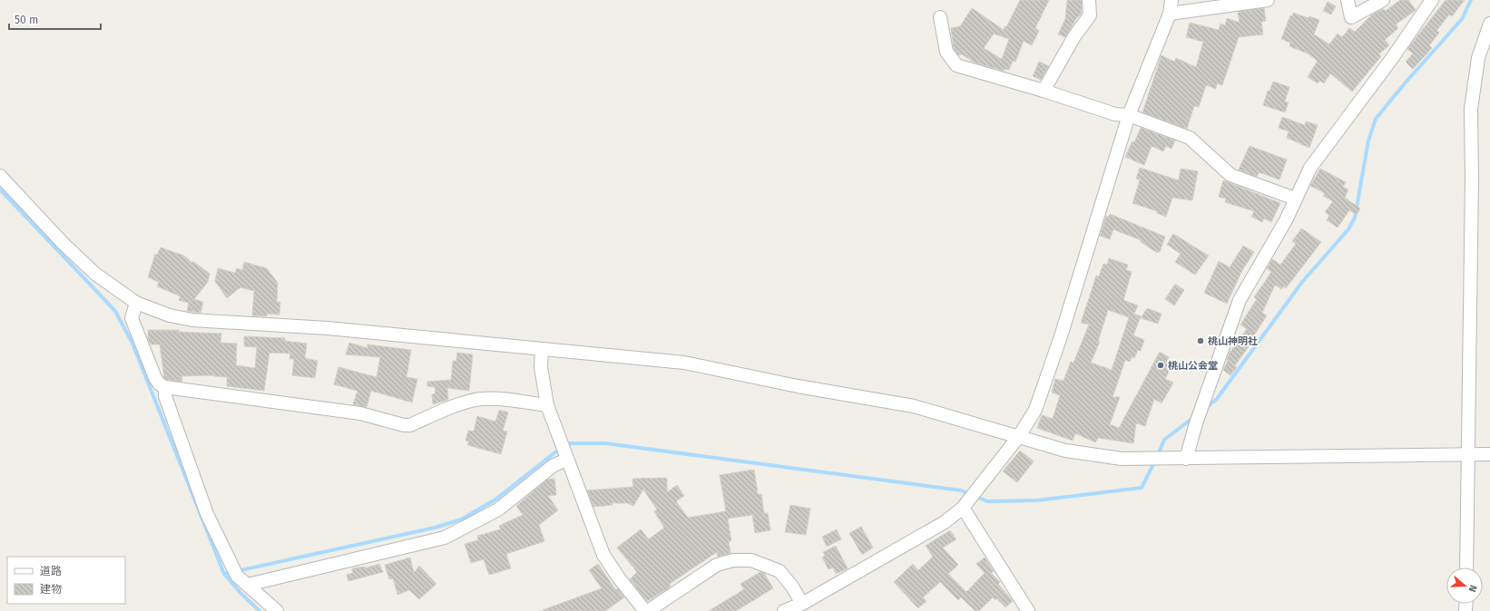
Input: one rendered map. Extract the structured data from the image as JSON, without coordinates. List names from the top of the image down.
{
  "places": ["桃山神明社", "桃山公会堂"],
  "legend": ["道路", "建物"],
  "scale_bar": "50 m",
  "north": "right"
}
